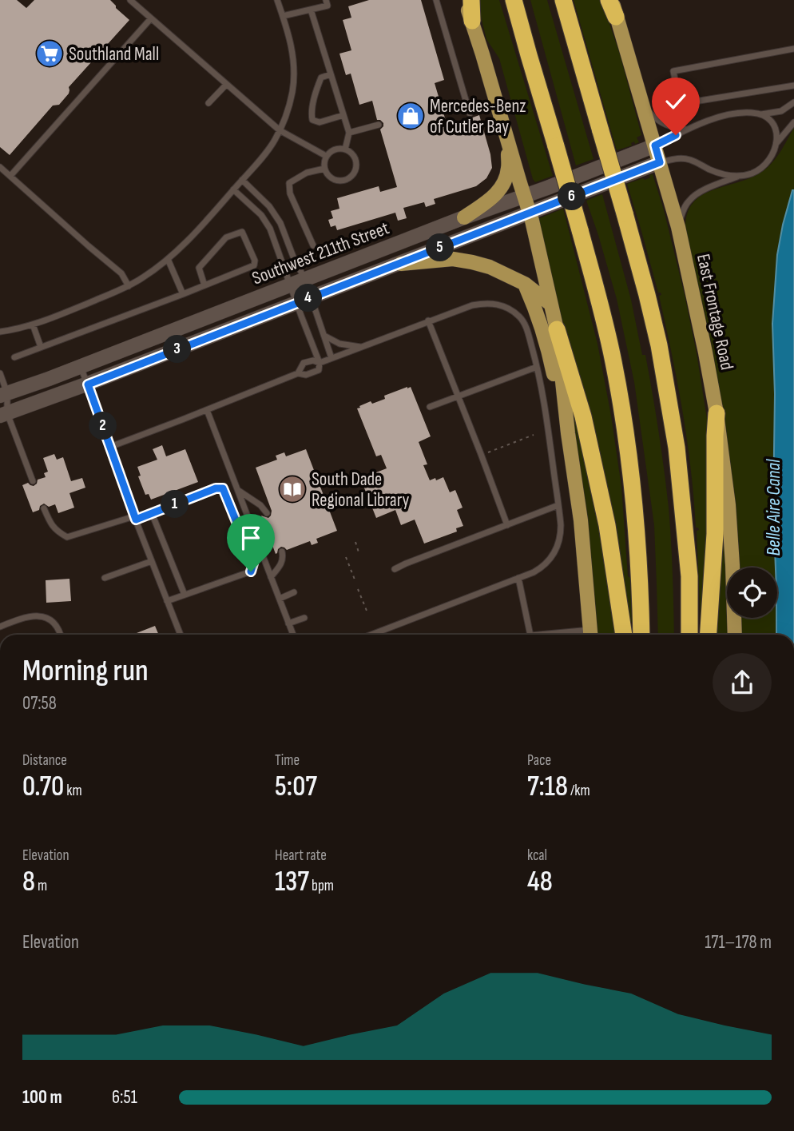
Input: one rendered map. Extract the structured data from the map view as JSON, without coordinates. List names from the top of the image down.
{
  "streets": {
    "main road": ["Southwest 211th Street", "East Frontage Road"]
  },
  "crossings": [
    ["Southwest 211th Street", "East Frontage Road"]
  ],
  "water": ["Belle Aire Canal"],
  "places": {
    "supermarket": ["Southland Mall"],
    "shop": ["Mercedes-Benz of Cutler Bay"],
    "library": ["South Dade Regional Library"]
  },
  "page": {
    "pins": [
      "6",
      "5",
      "4",
      "3",
      "2",
      "1"
    ],
    "heading": ["Morning run", "07:58"],
    "stats": [
      ["Distance", "0.70 km"],
      ["Time", "5:07"],
      ["Pace", "7:18 /km"],
      ["Elevation", "8 m"],
      ["Heart rate", "137 bpm"],
      ["kcal", "48"]
    ],
    "chart": ["Elevation", "171–178 m"],
    "list": [
      {
        "name": "100 m",
        "note": "6:51"
      }
    ]
  }
}
